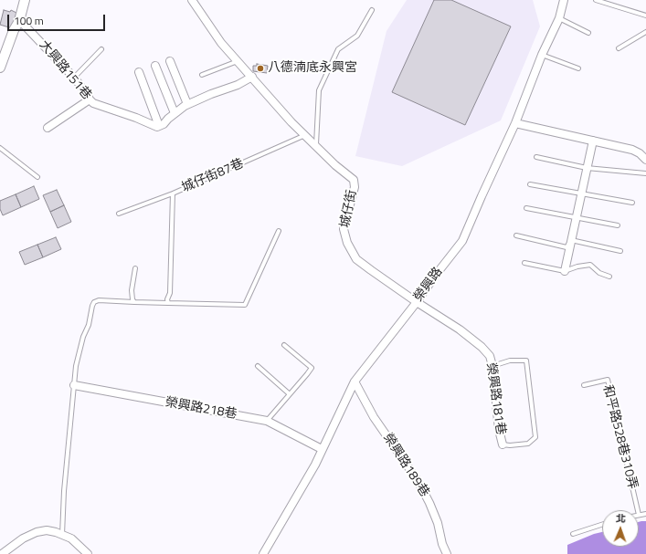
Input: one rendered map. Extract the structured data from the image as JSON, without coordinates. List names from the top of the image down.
{
  "streets": {
    "street": [
      "大興路151巷",
      "城仔街",
      "榮興路",
      "榮興路181巷",
      "榮興路218巷",
      "榮興路189巷"
    ],
    "lane": ["城仔街87巷", "和平路528巷310弄"]
  },
  "crossings": [
    ["城仔街87巷", "城仔街"],
    ["城仔街", "榮興路"],
    ["城仔街", "榮興路181巷"],
    ["榮興路", "榮興路181巷"],
    ["榮興路", "榮興路218巷"],
    ["榮興路", "榮興路189巷"]
  ],
  "places": ["八德湳底永興宮"],
  "scale_bar": "100 m",
  "north": "top"
}
